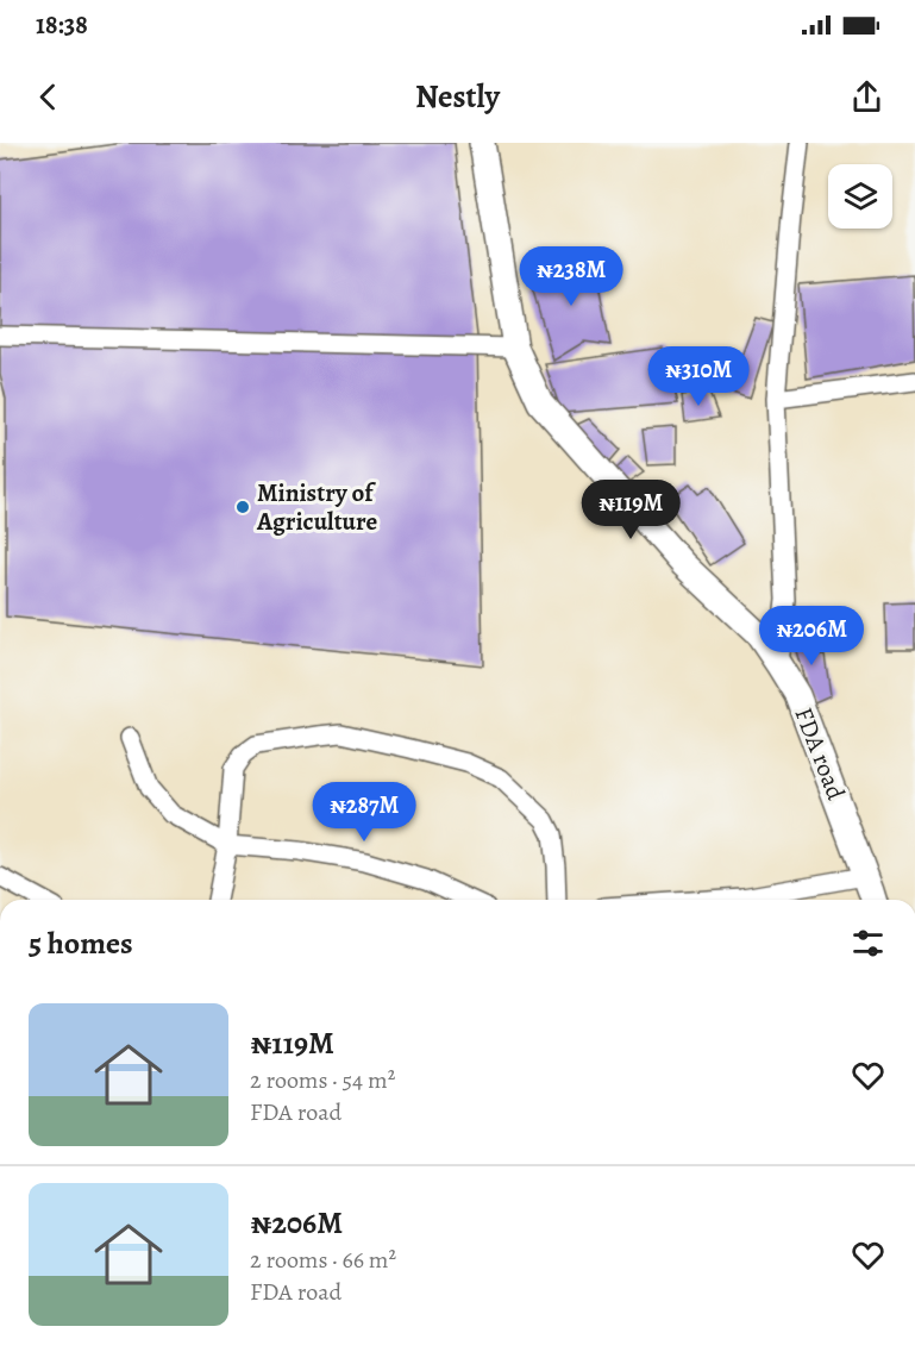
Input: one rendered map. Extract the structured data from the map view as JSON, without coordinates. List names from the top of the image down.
{
  "streets": {
    "street": ["FDA road"]
  },
  "places": ["Ministry of Agriculture"],
  "page": {
    "status": "18:38",
    "header": "Nestly",
    "price": [
      "₦238M",
      "₦310M",
      "₦119M",
      "₦206M",
      "₦287M"
    ],
    "heading": "5 homes",
    "list": [
      {
        "name": "₦119M",
        "note": "2 rooms · 54 m² · FDA road"
      },
      {
        "name": "₦206M",
        "note": "2 rooms · 66 m² · FDA road"
      }
    ]
  }
}
